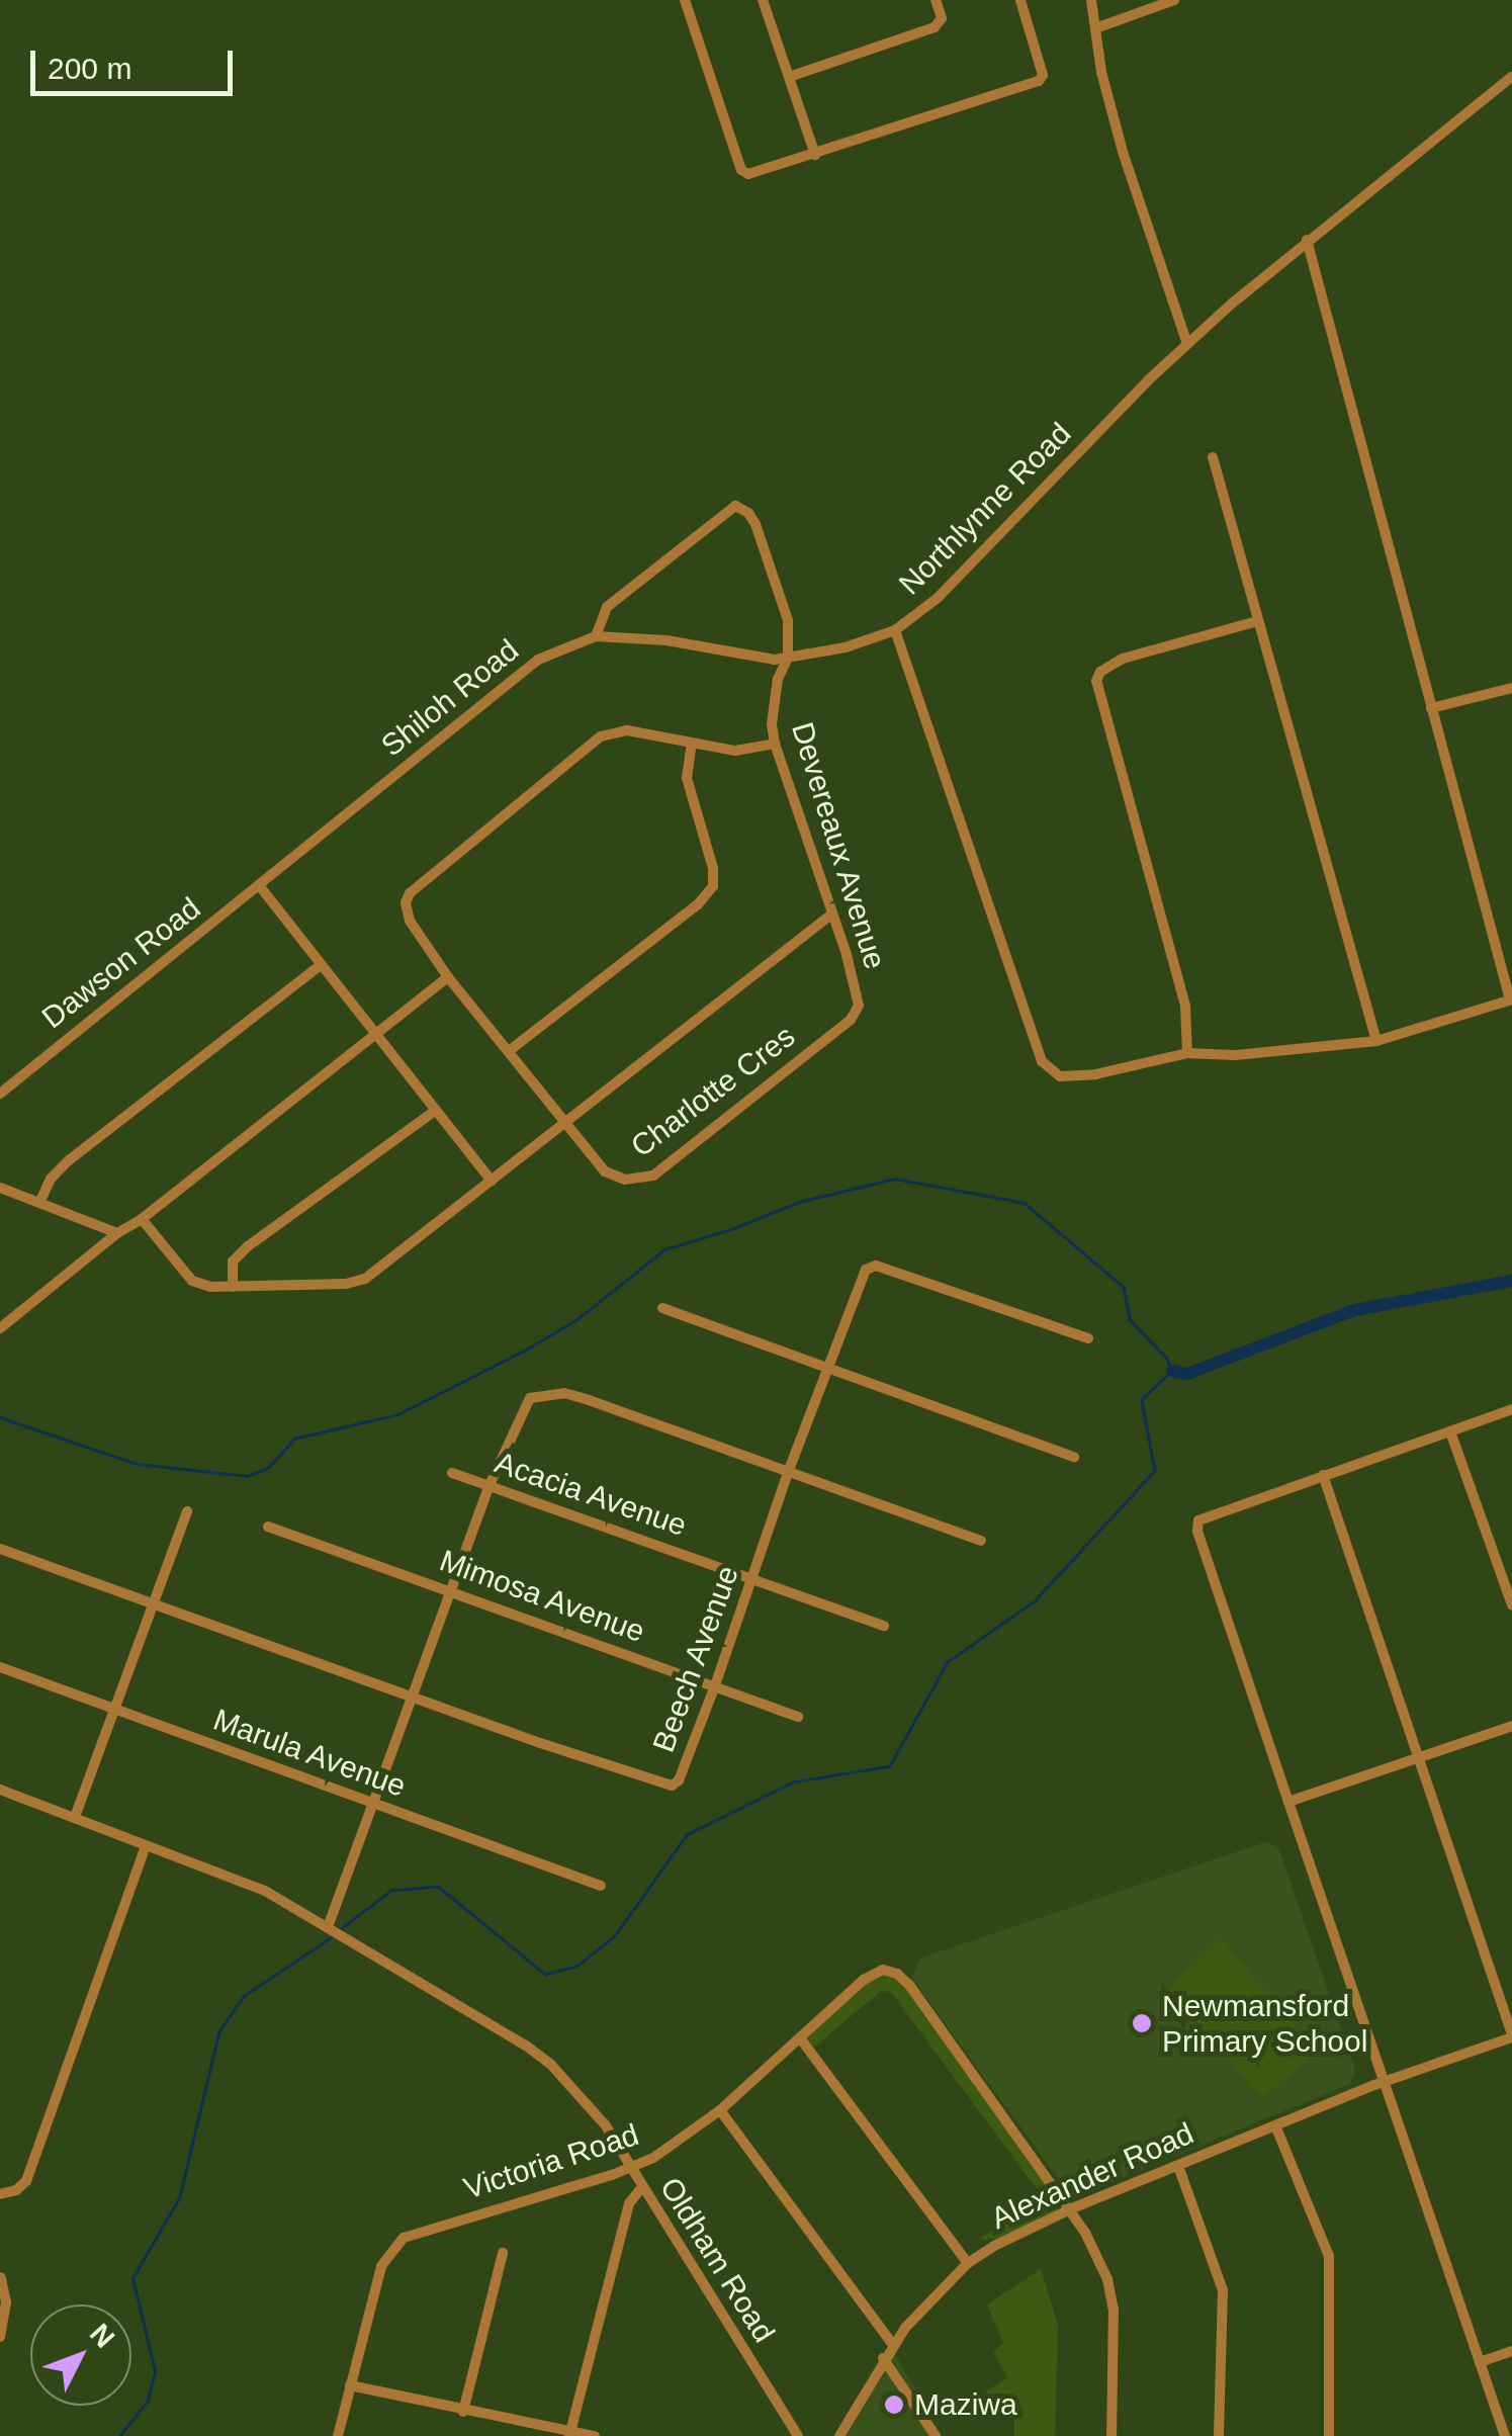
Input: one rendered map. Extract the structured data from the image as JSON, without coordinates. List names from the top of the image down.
{
  "streets": {
    "street": [
      "Northlynne Road",
      "Shiloh Road",
      "Devereaux Avenue",
      "Dawson Road",
      "Charlotte Cres",
      "Acacia Avenue",
      "Mimosa Avenue",
      "Beech Avenue",
      "Marula Avenue",
      "Victoria Road",
      "Alexander Road",
      "Oldham Road"
    ]
  },
  "crossings": [
    ["Northlynne Road", "Shiloh Road"],
    ["Northlynne Road", "Devereaux Avenue"],
    ["Shiloh Road", "Devereaux Avenue"],
    ["Shiloh Road", "Dawson Road"],
    ["Devereaux Avenue", "Charlotte Cres"],
    ["Acacia Avenue", "Beech Avenue"],
    ["Mimosa Avenue", "Beech Avenue"],
    ["Victoria Road", "Alexander Road"],
    ["Victoria Road", "Oldham Road"]
  ],
  "places": ["Newmansford Primary School", "Maziwa"],
  "scale_bar": "200 m",
  "north": "top right"
}
